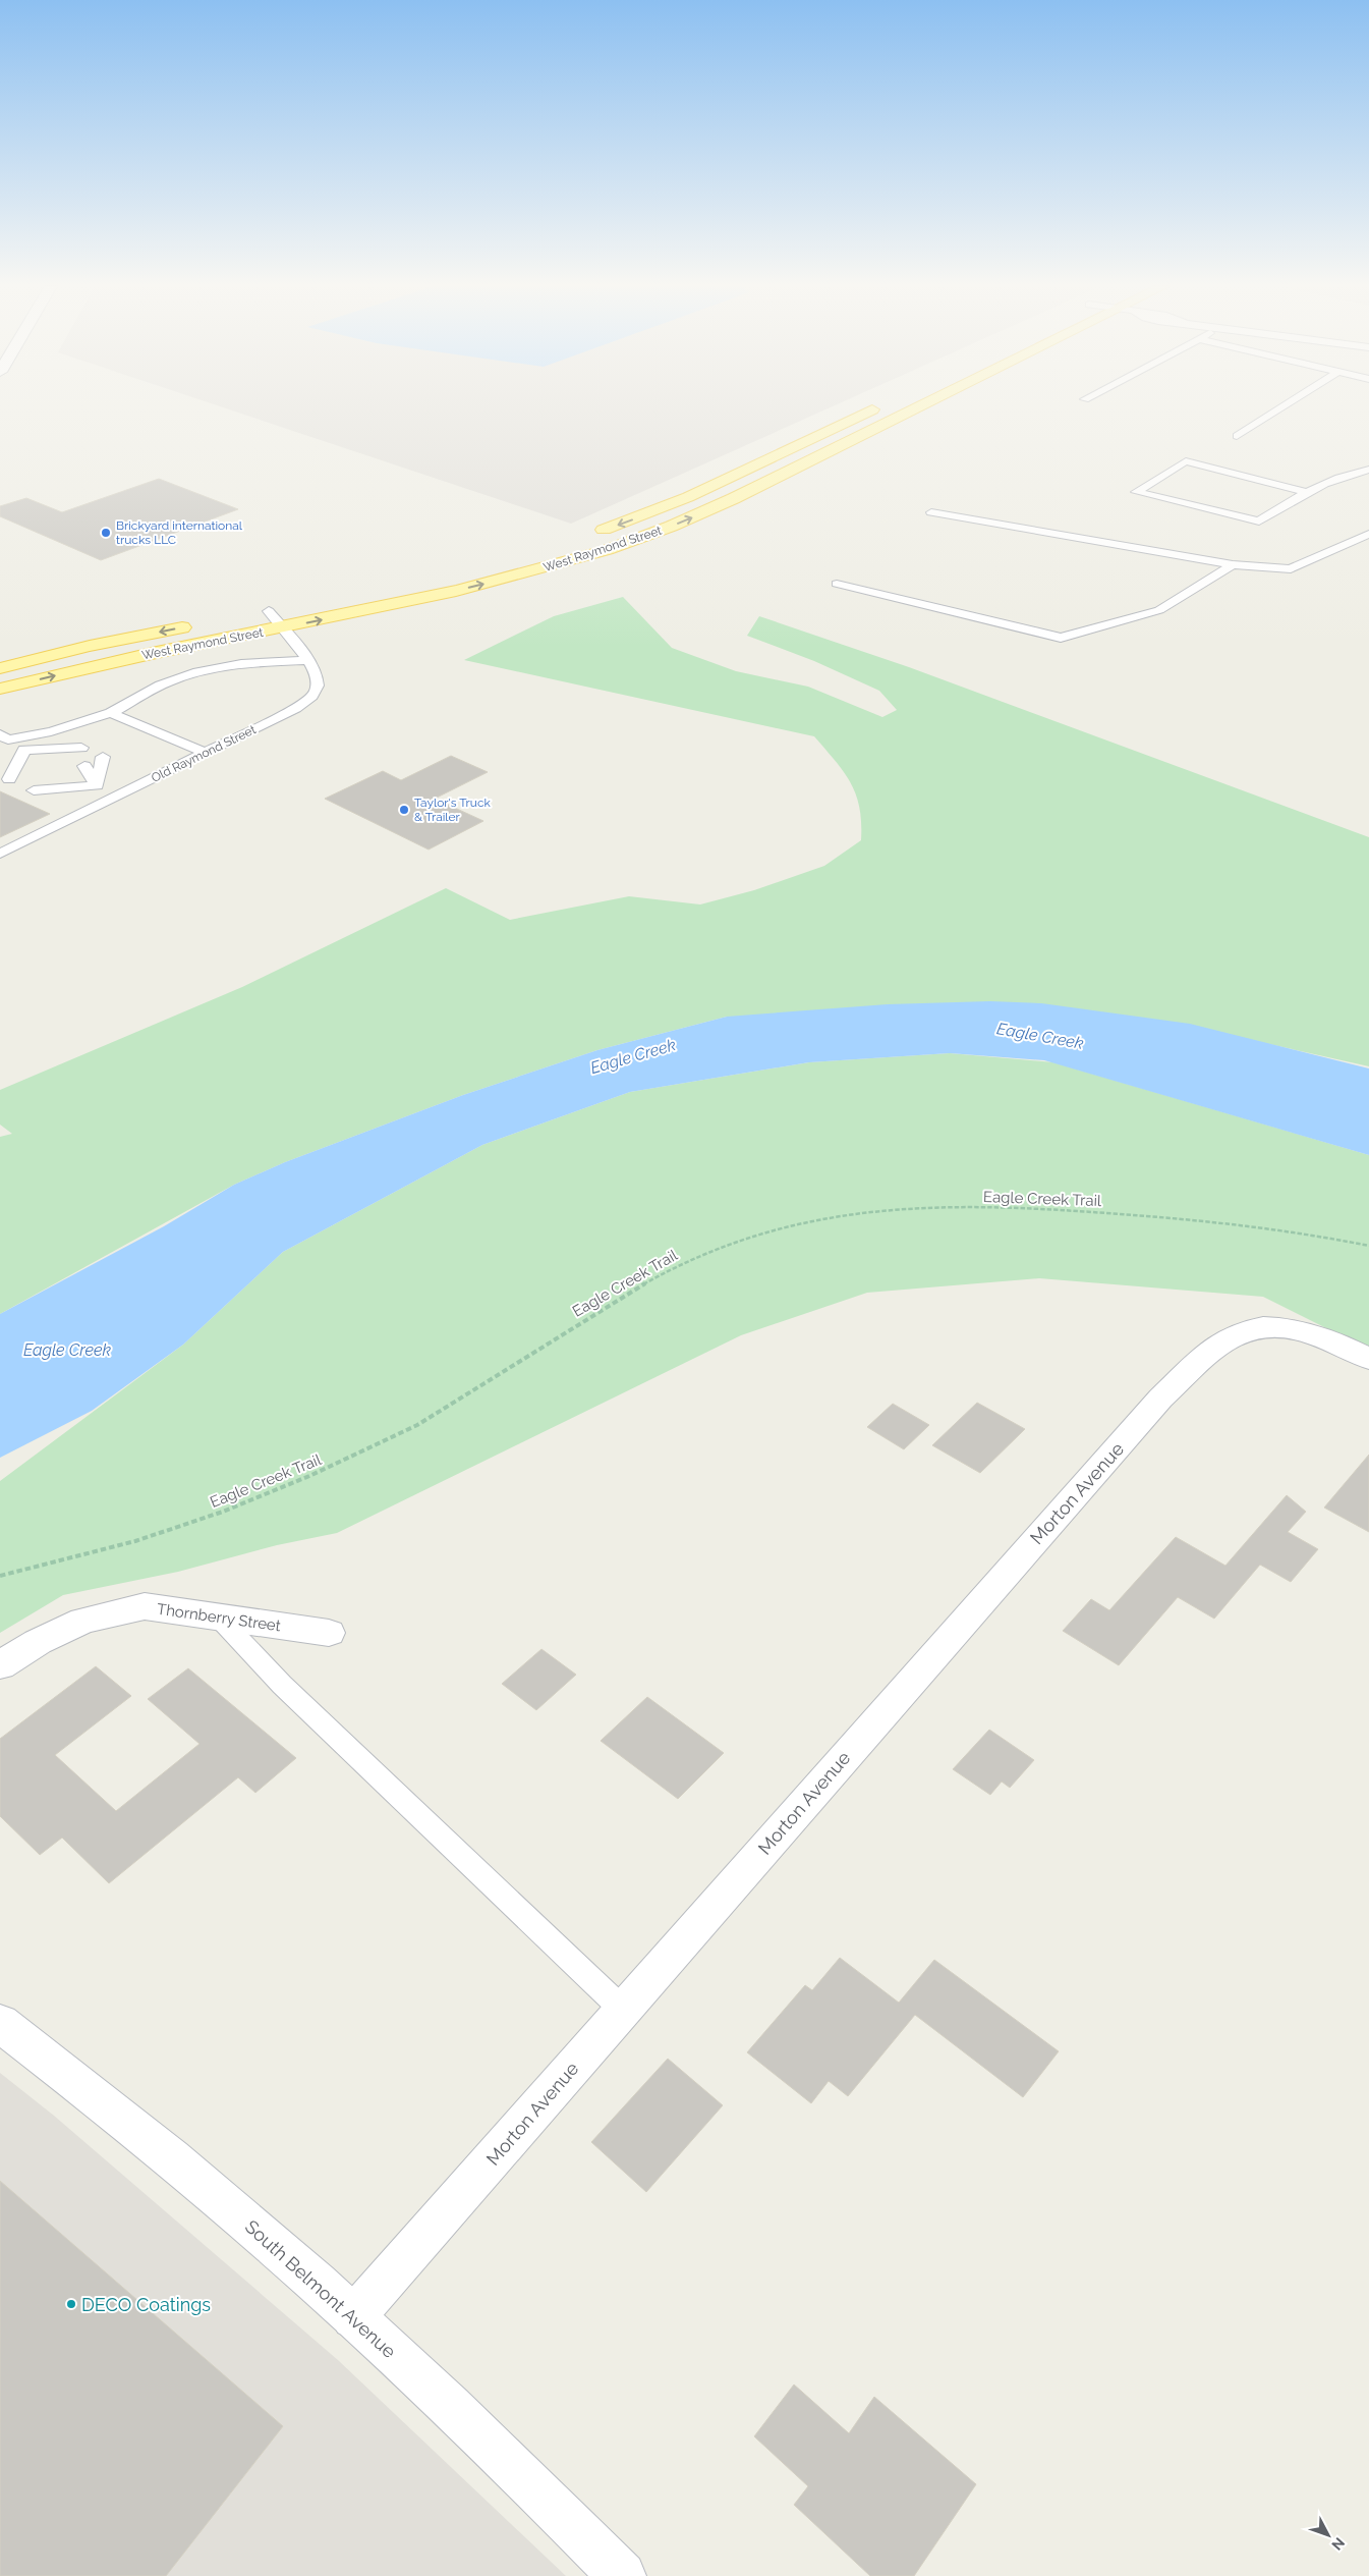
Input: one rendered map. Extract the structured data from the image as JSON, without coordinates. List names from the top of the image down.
{
  "streets": {
    "main road": ["West Raymond Street"],
    "street": ["Morton Avenue", "Thornberry Street", "South Belmont Avenue"],
    "lane": ["Old Raymond Street"],
    "path": ["Eagle Creek Trail"]
  },
  "crossings": [
    ["West Raymond Street", "Old Raymond Street"],
    ["Morton Avenue", "South Belmont Avenue"]
  ],
  "water": ["Eagle Creek"],
  "places": ["Brickyard international trucks LLC", "Taylor's Truck & Trailer", "DECO Coatings"],
  "north": "bottom right"
}
